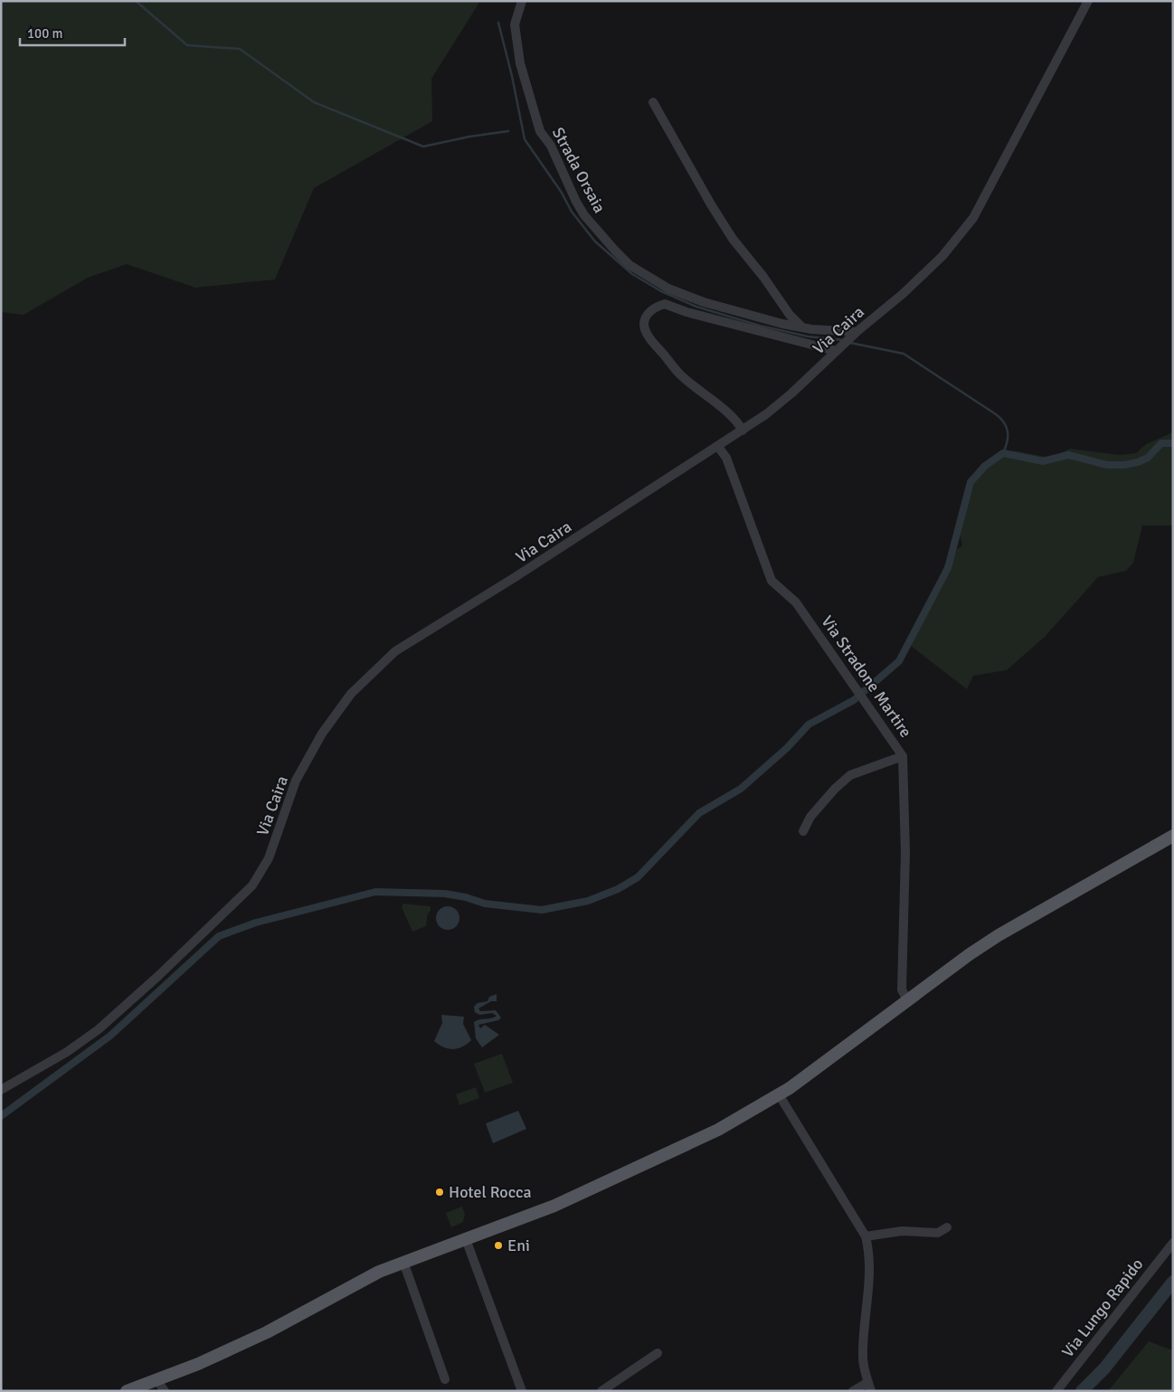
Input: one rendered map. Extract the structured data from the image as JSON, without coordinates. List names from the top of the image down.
{
  "streets": {
    "street": [
      "Strada Orsaia",
      "Via Caira",
      "Via Stradone Martire",
      "Via Lungo Rapido"
    ]
  },
  "crossings": [
    ["Strada Orsaia", "Via Caira"],
    ["Via Caira", "Via Stradone Martire"]
  ],
  "places": ["Hotel Rocca", "Eni"],
  "scale_bar": "100 m"
}
